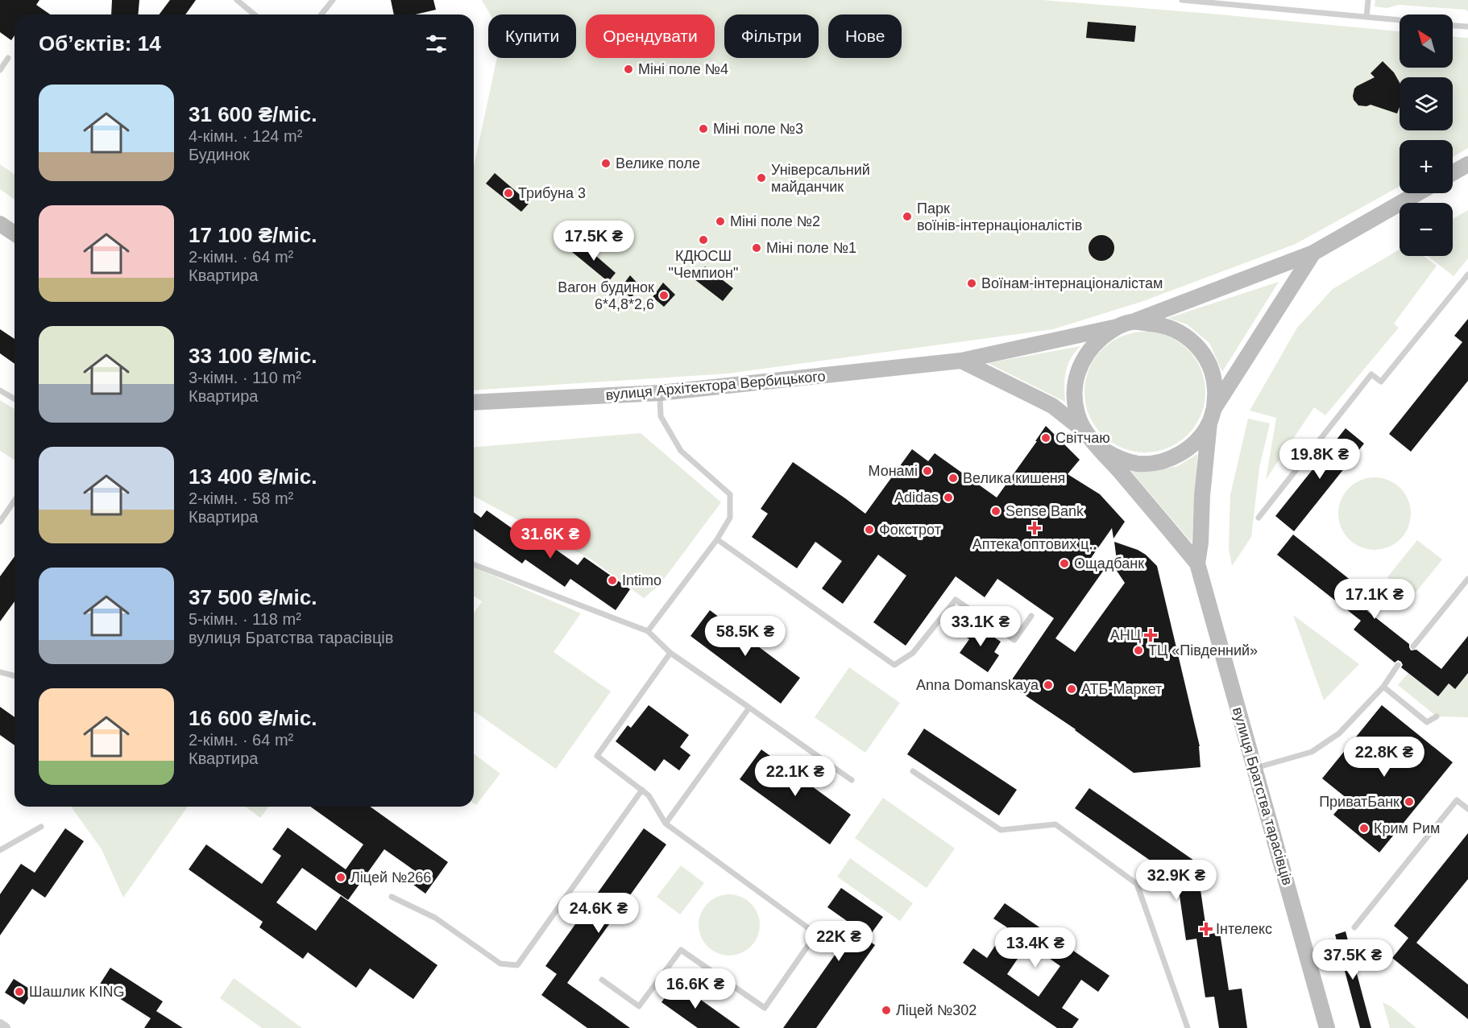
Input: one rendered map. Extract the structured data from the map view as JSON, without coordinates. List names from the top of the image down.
{
  "streets": {
    "street": ["вулиця Архітектора Вербицького", "вулиця Братства тарасівців"]
  },
  "crossings": [
    ["вулиця Архітектора Вербицького", "вулиця Братства тарасівців"]
  ],
  "places": {
    "other": [
      "Міні поле №4",
      "Міні поле №3",
      "Велике поле",
      "Універсальний майданчик",
      "Трибуна 3",
      "Парк воїнів-інтернаціоналістів",
      "Міні поле №2",
      "КДЮСШ \"Чемпион\"",
      "Міні поле №1",
      "Воїнам-інтернаціоналістам",
      "Вагон будинок 6*4,8*2,6",
      "Світчаю",
      "Монамі",
      "Велика кишеня",
      "Adidas",
      "Sense Bank",
      "Фокстрот",
      "Ощадбанк",
      "Intimo",
      "ТЦ «Південний»",
      "Anna Domanskaya",
      "АТБ-Маркет",
      "ПриватБанк",
      "Крим Рим",
      "Ліцей №266",
      "Шашлик KING",
      "Ліцей №302"
    ],
    "health": ["Аптека оптових ц‥", "АНЦ", "Інтелекс"]
  },
  "north": "top left",
  "page": {
    "map_buttons": ["+", "−"],
    "chip": [
      "Купити",
      "Орендувати",
      "Фільтри",
      "Нове"
    ],
    "heading": "Об’єктів: 14",
    "list": [
      {
        "name": "31 600 ₴/міс.",
        "note": "4-кімн. · 124 m² · Будинок"
      },
      {
        "name": "17 100 ₴/міс.",
        "note": "2-кімн. · 64 m² · Квартира"
      },
      {
        "name": "33 100 ₴/міс.",
        "note": "3-кімн. · 110 m² · Квартира"
      },
      {
        "name": "13 400 ₴/міс.",
        "note": "2-кімн. · 58 m² · Квартира"
      },
      {
        "name": "37 500 ₴/міс.",
        "note": "5-кімн. · 118 m² · вулиця Братства тарасівців"
      },
      {
        "name": "16 600 ₴/міс.",
        "note": "2-кімн. · 64 m² · Квартира"
      }
    ],
    "price": [
      "17.5K ₴",
      "19.8K ₴",
      "31.6K ₴",
      "17.1K ₴",
      "33.1K ₴",
      "58.5K ₴",
      "22.8K ₴",
      "22.1K ₴",
      "32.9K ₴",
      "24.6K ₴",
      "22K ₴",
      "13.4K ₴",
      "37.5K ₴",
      "16.6K ₴"
    ]
  }
}
